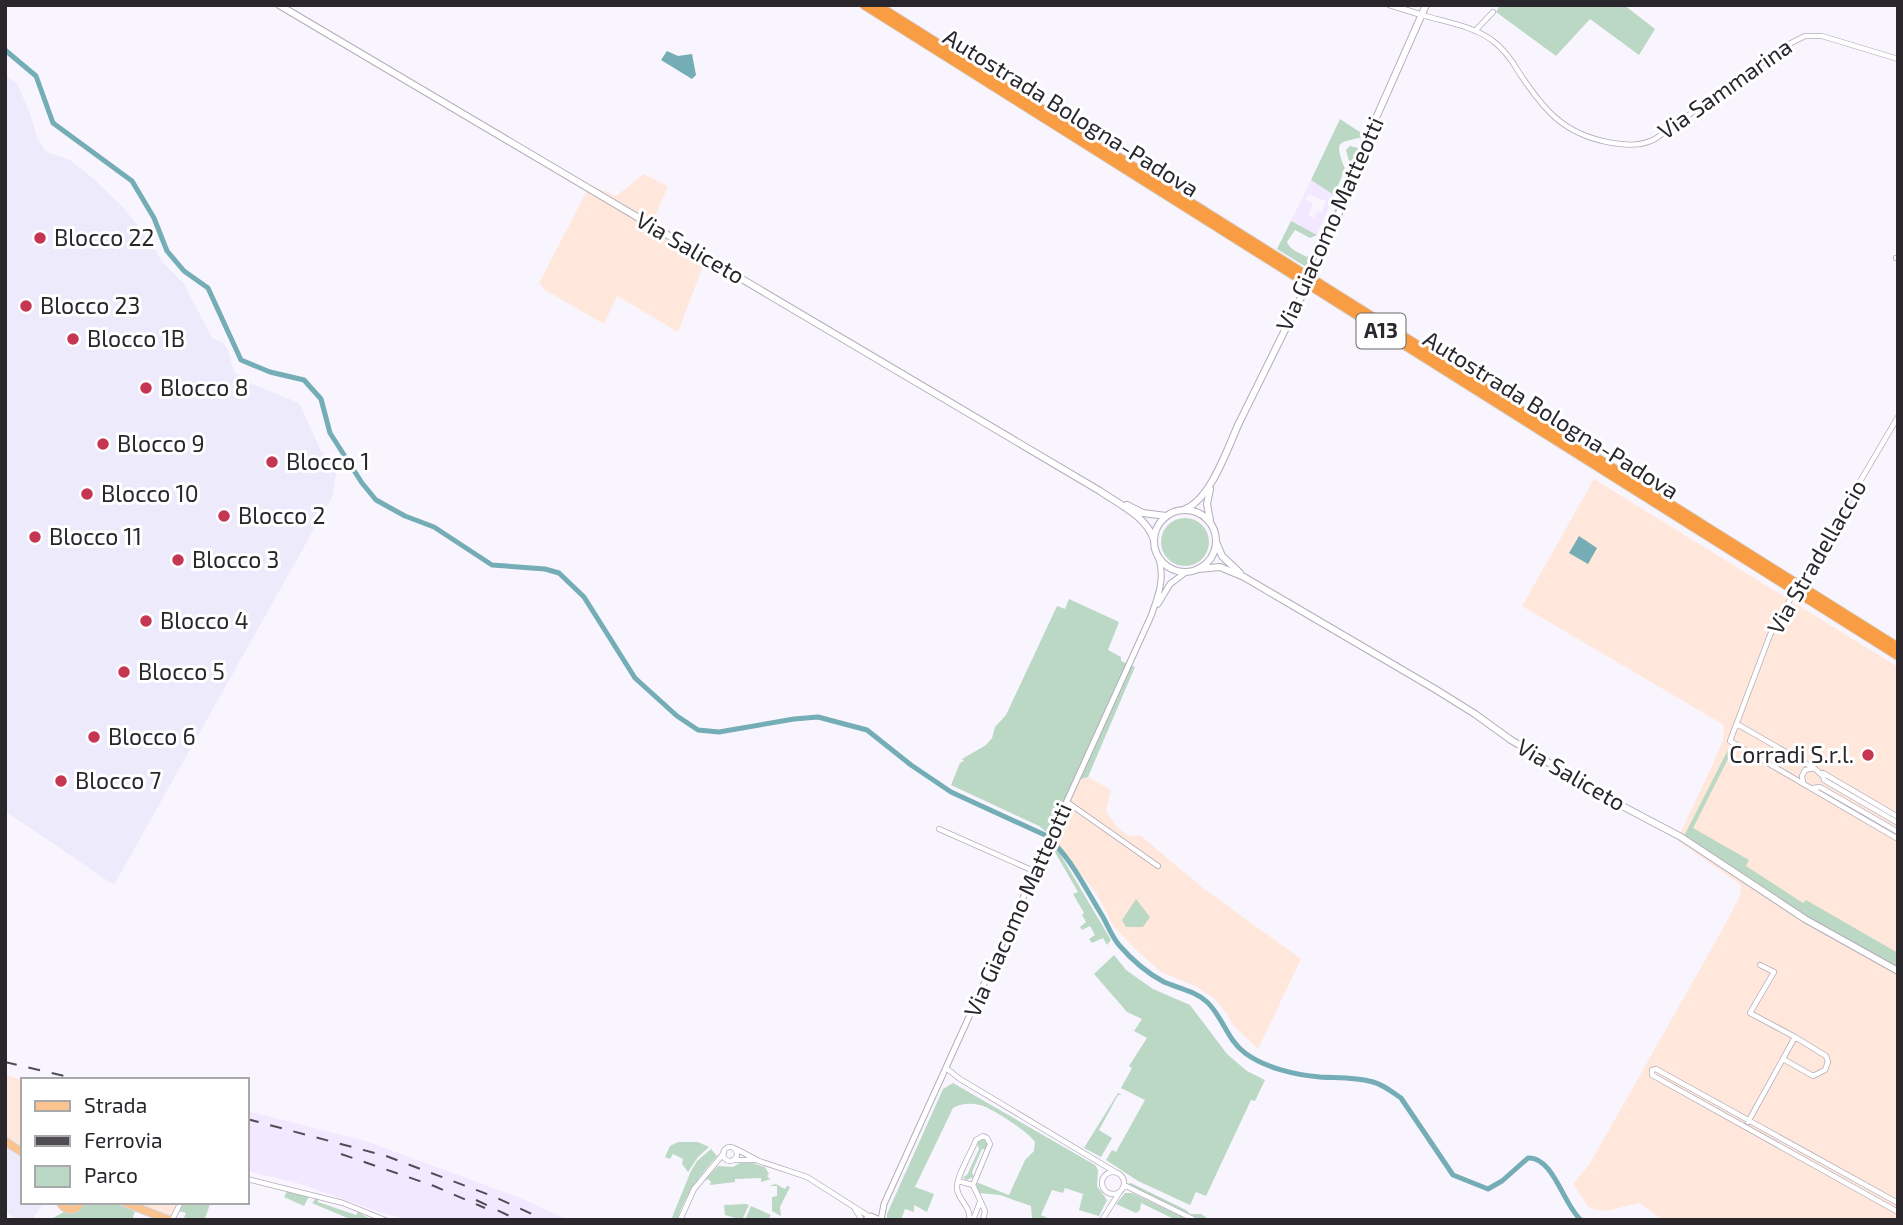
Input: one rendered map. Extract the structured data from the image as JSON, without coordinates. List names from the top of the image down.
{
  "streets": {
    "highway": ["Autostrada Bologna-Padova", "A13"],
    "main road": ["Via Giacomo Matteotti", "Via Saliceto"],
    "street": ["Via Sammarina", "Via Stradellaccio"]
  },
  "crossings": [
    ["Via Sammarina", "Via Giacomo Matteotti"],
    ["Via Giacomo Matteotti", "Via Saliceto"]
  ],
  "places": [
    "Blocco 22",
    "Blocco 23",
    "Blocco 1B",
    "Blocco 8",
    "Blocco 9",
    "Blocco 1",
    "Blocco 10",
    "Blocco 2",
    "Blocco 11",
    "Blocco 3",
    "Blocco 4",
    "Blocco 5",
    "Blocco 6",
    "Corradi S.r.l.",
    "Blocco 7"
  ],
  "legend": ["Strada", "Ferrovia", "Parco"]
}
